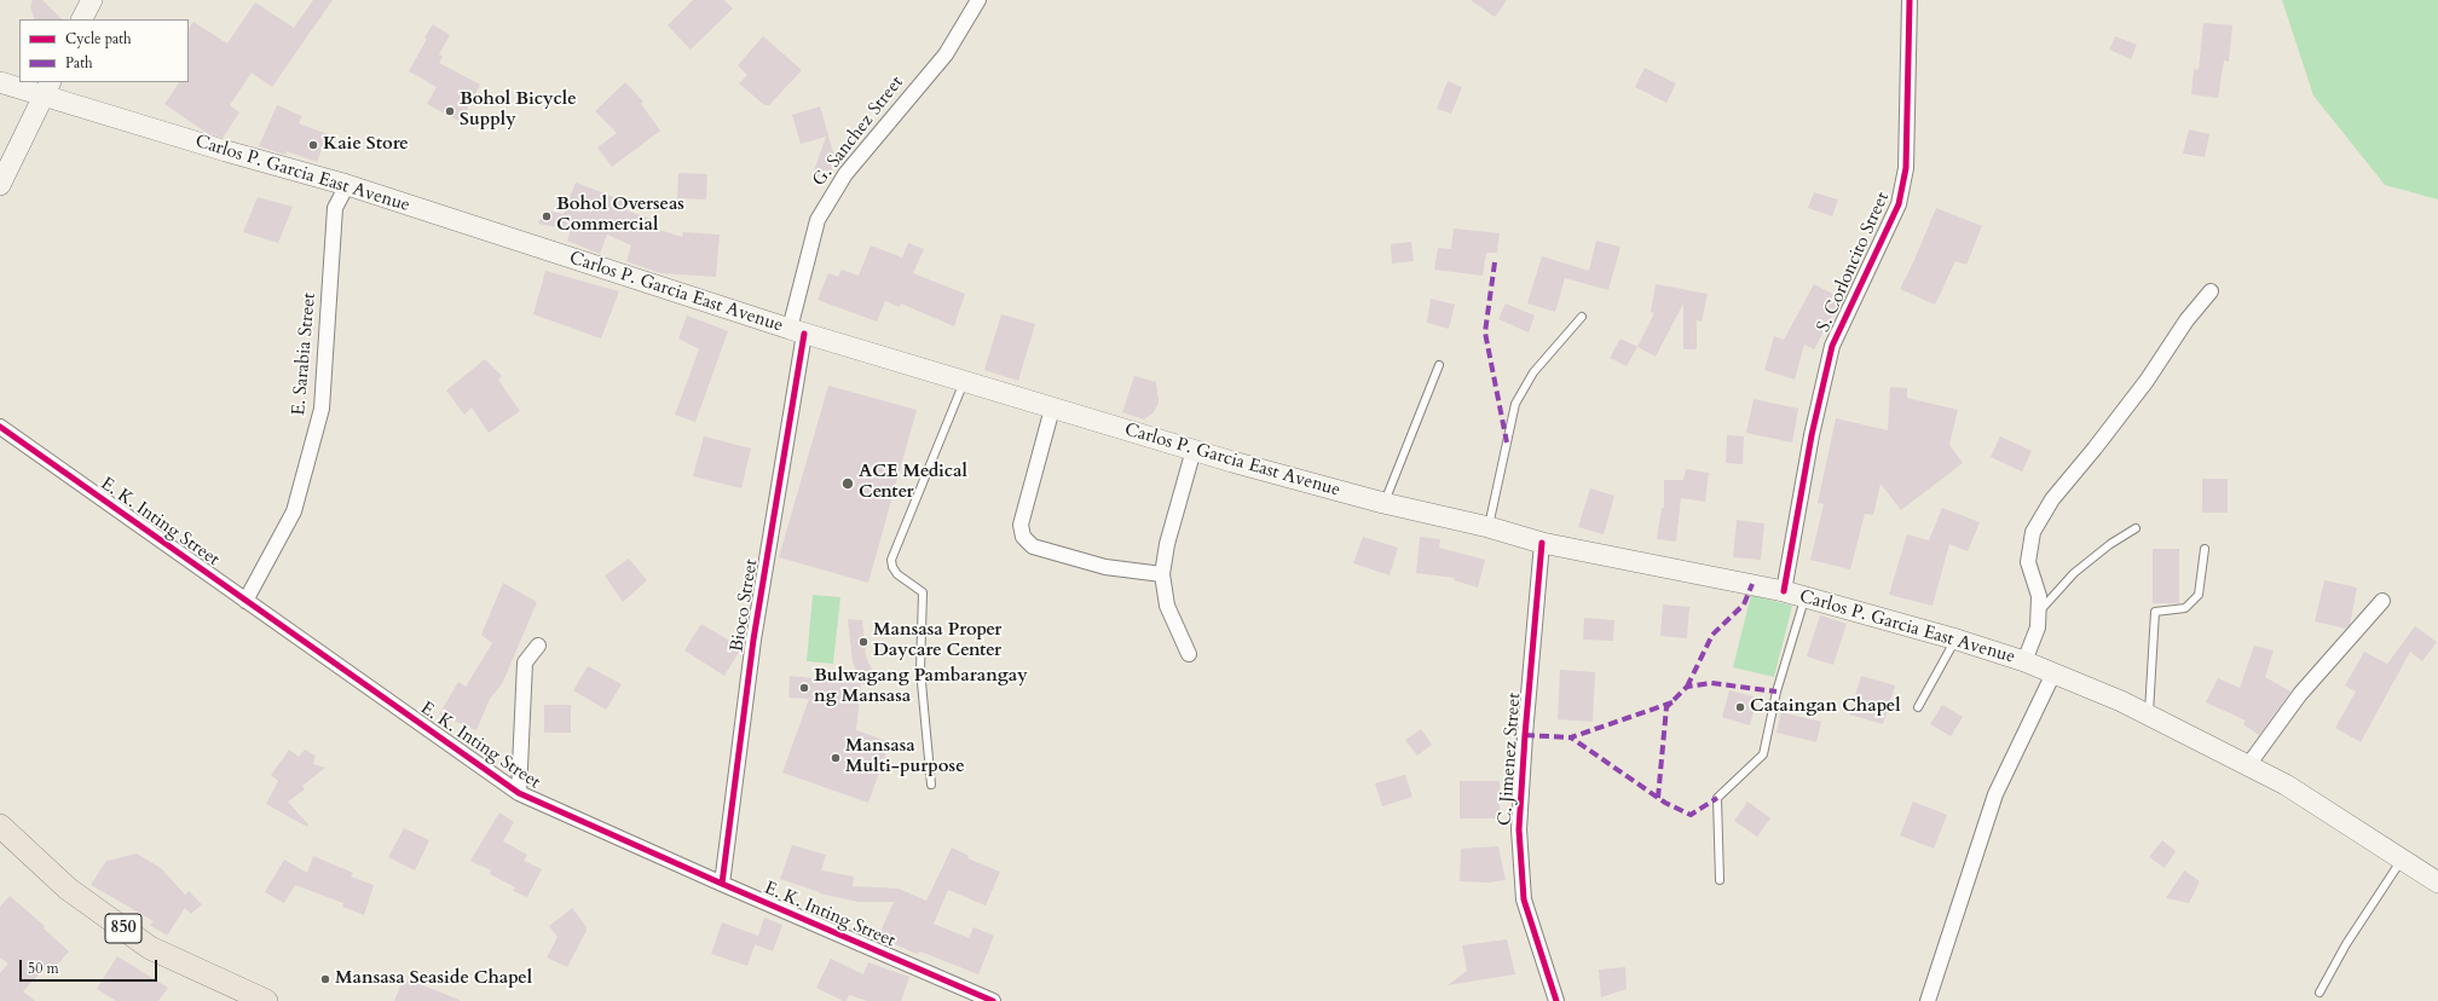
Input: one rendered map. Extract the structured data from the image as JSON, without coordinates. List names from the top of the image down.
{
  "streets": {
    "main road": ["Carlos P. Garcia East Avenue", "850"],
    "street": [
      "G. Sanchez Street",
      "S. Corloncito Street",
      "E. Sarabia Street",
      "E. K. Inting Street",
      "Bioco Street",
      "C. Jimenez Street"
    ]
  },
  "crossings": [
    ["G. Sanchez Street", "Carlos P. Garcia East Avenue"],
    ["G. Sanchez Street", "Bioco Street"],
    ["Carlos P. Garcia East Avenue", "S. Corloncito Street"],
    ["Carlos P. Garcia East Avenue", "E. Sarabia Street"],
    ["Carlos P. Garcia East Avenue", "Bioco Street"],
    ["Carlos P. Garcia East Avenue", "C. Jimenez Street"],
    ["E. Sarabia Street", "E. K. Inting Street"],
    ["E. K. Inting Street", "Bioco Street"]
  ],
  "places": [
    "Bohol Bicycle Supply",
    "Kaie Store",
    "Bohol Overseas Commercial",
    "ACE Medical Center",
    "Mansasa Proper Daycare Center",
    "Bulwagang Pambarangay ng Mansasa",
    "Cataingan Chapel",
    "Mansasa Multi-purpose",
    "Mansasa Seaside Chapel"
  ],
  "legend": ["Cycle path", "Path"],
  "scale_bar": "50 m"
}
